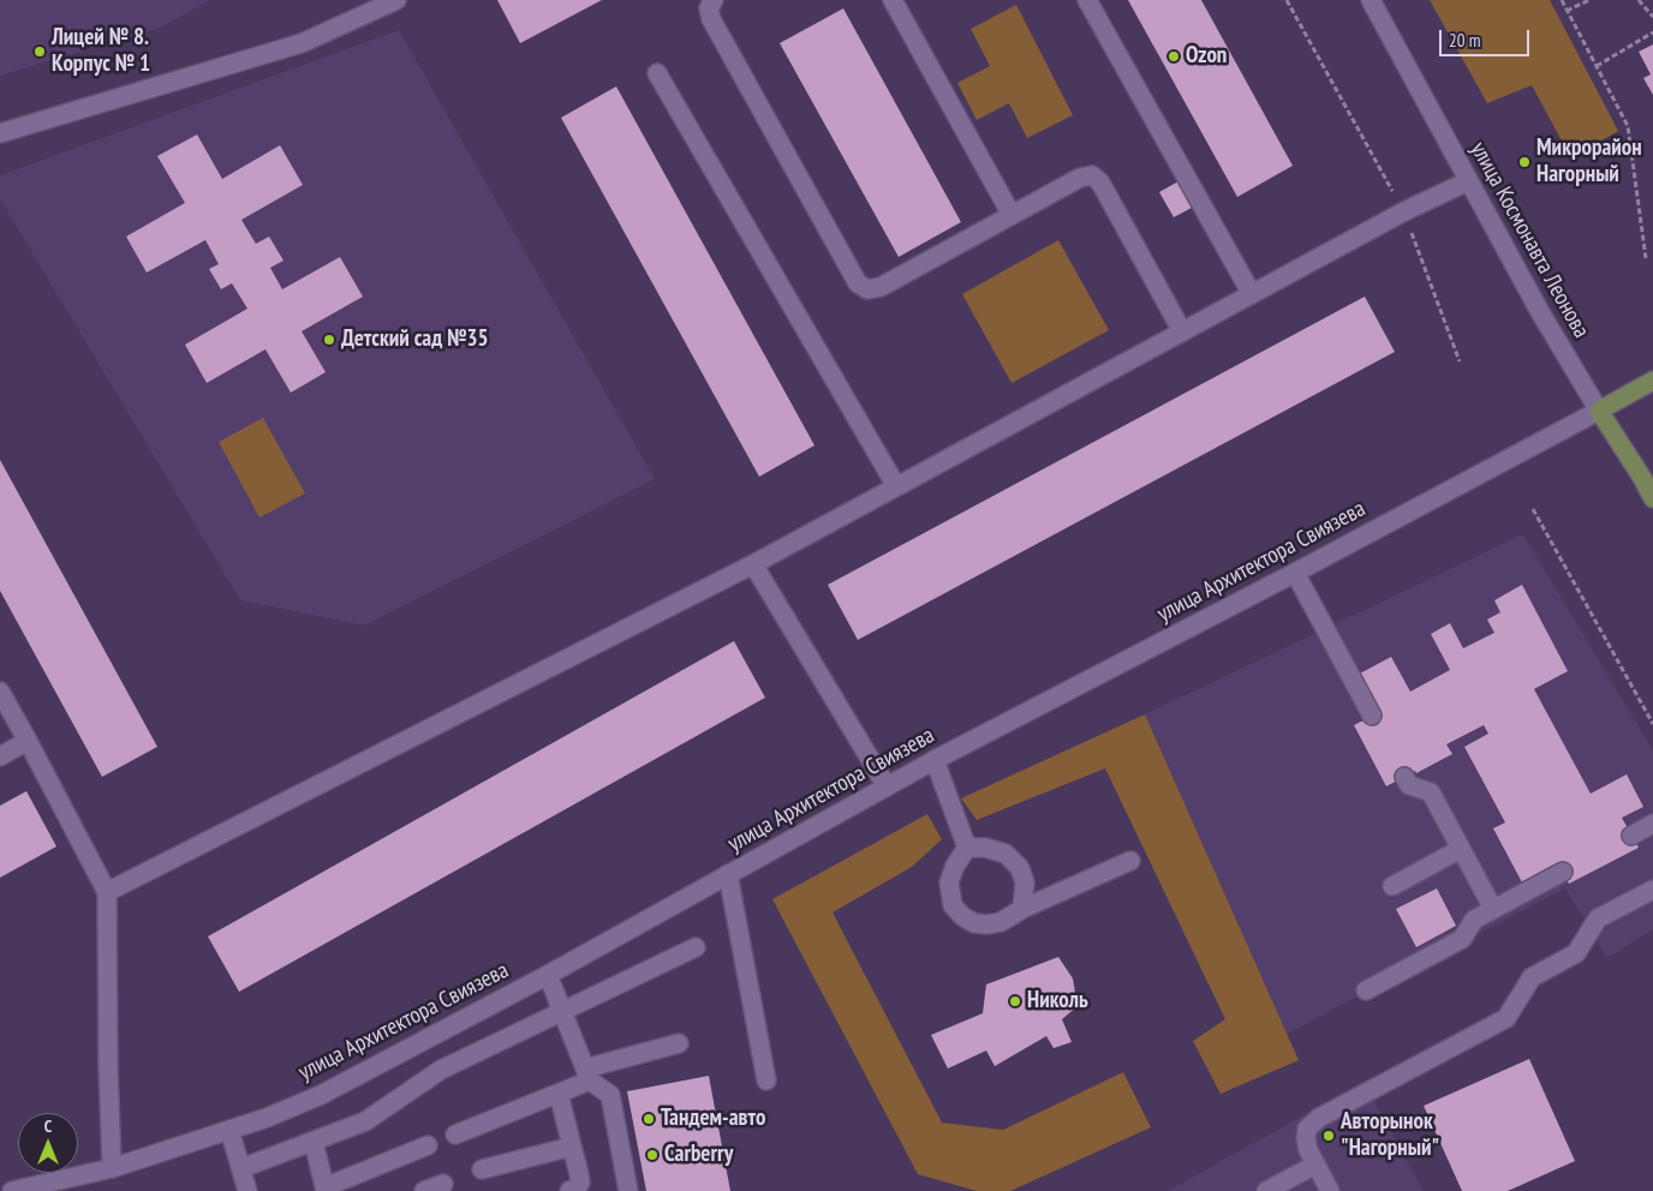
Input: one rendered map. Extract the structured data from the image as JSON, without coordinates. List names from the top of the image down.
{
  "streets": {
    "main road": ["улица Космонавта Леонова", "улица Архитектора Свиязева"]
  },
  "crossings": [
    ["улица Космонавта Леонова", "улица Архитектора Свиязева"]
  ],
  "places": [
    "Лицей № 8. Корпус № 1",
    "Ozon",
    "Микрорайон Нагорный",
    "Детский сад №35",
    "Николь",
    "Тандем-авто",
    "Авторынок \"Нагорный\"",
    "Carberry"
  ],
  "scale_bar": "20 m",
  "north": "top"
}
